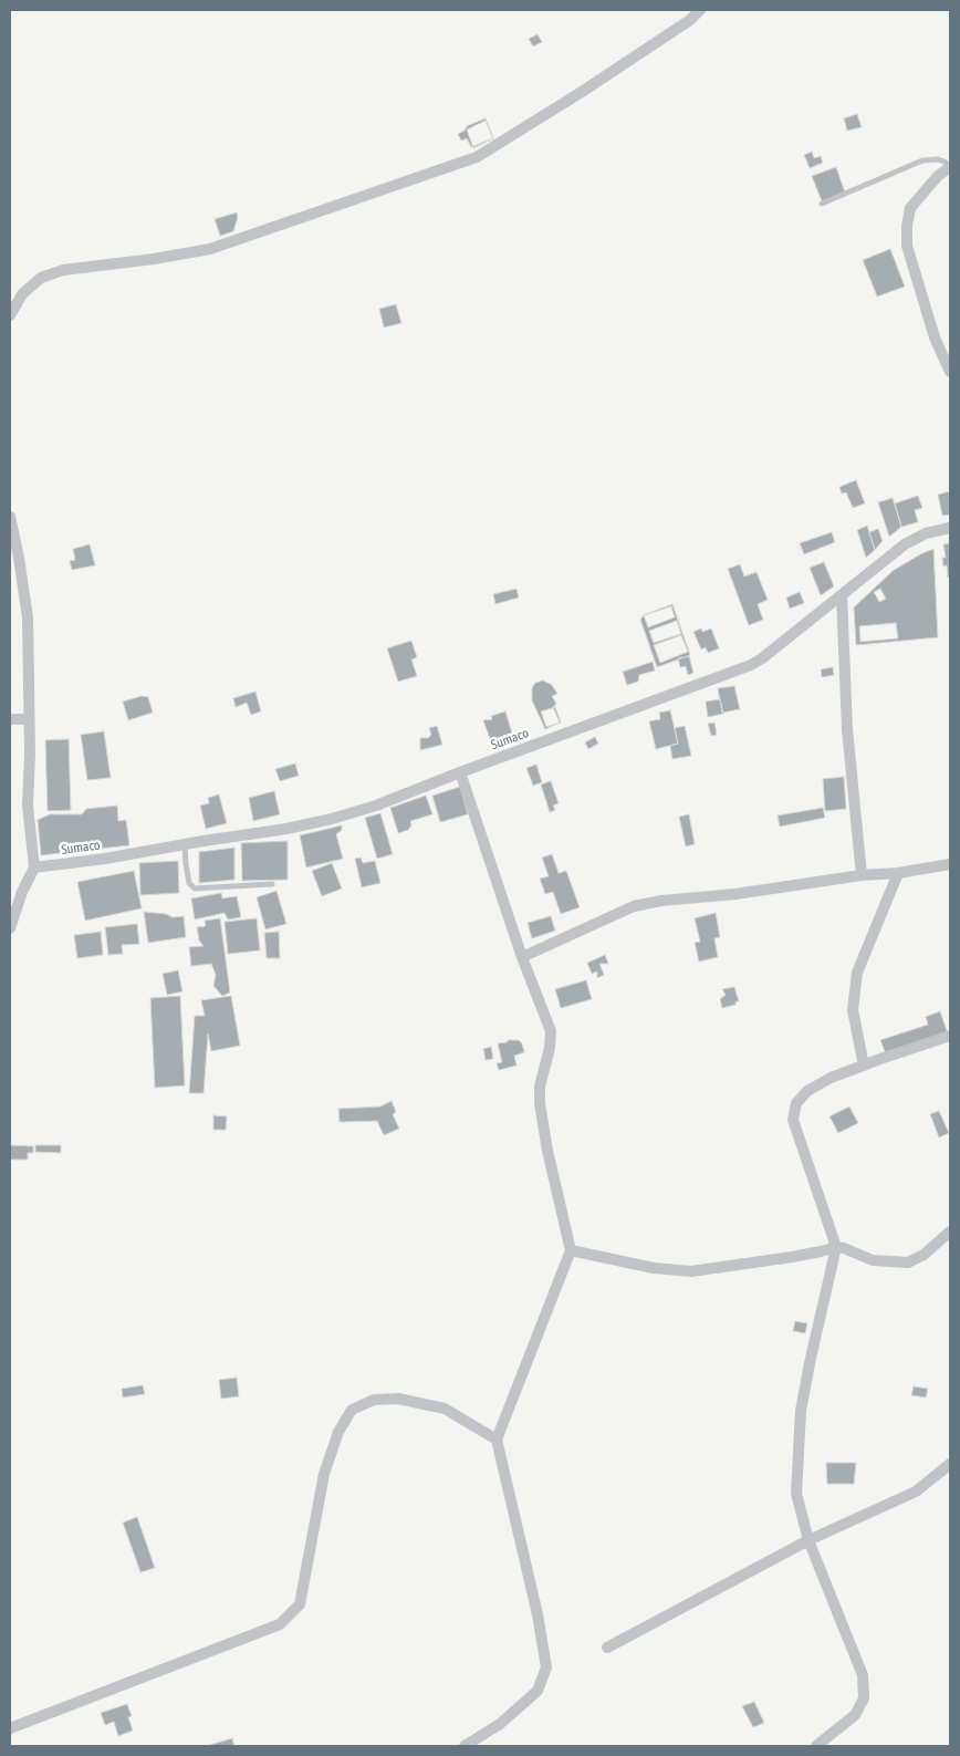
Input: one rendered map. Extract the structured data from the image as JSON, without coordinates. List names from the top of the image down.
{
  "streets": {
    "street": ["Sumaco"]
  }
}
